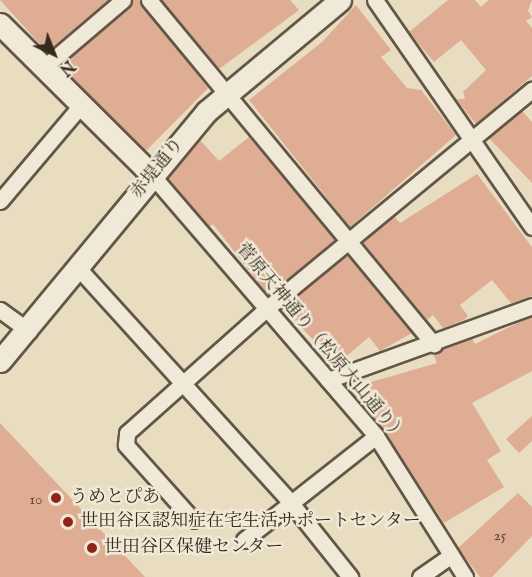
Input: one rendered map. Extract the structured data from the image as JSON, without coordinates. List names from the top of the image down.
{
  "streets": {
    "main road": ["赤堤通り"],
    "street": ["菅原天神通り（松原大山通り）"]
  },
  "crossings": [
    ["赤堤通り", "菅原天神通り（松原大山通り）"]
  ],
  "places": ["うめとぴあ", "世田谷区認知症在宅生活サポートセンター", "世田谷区保健センター"],
  "house_numbers": ["10", "25"],
  "north": "bottom right"
}
